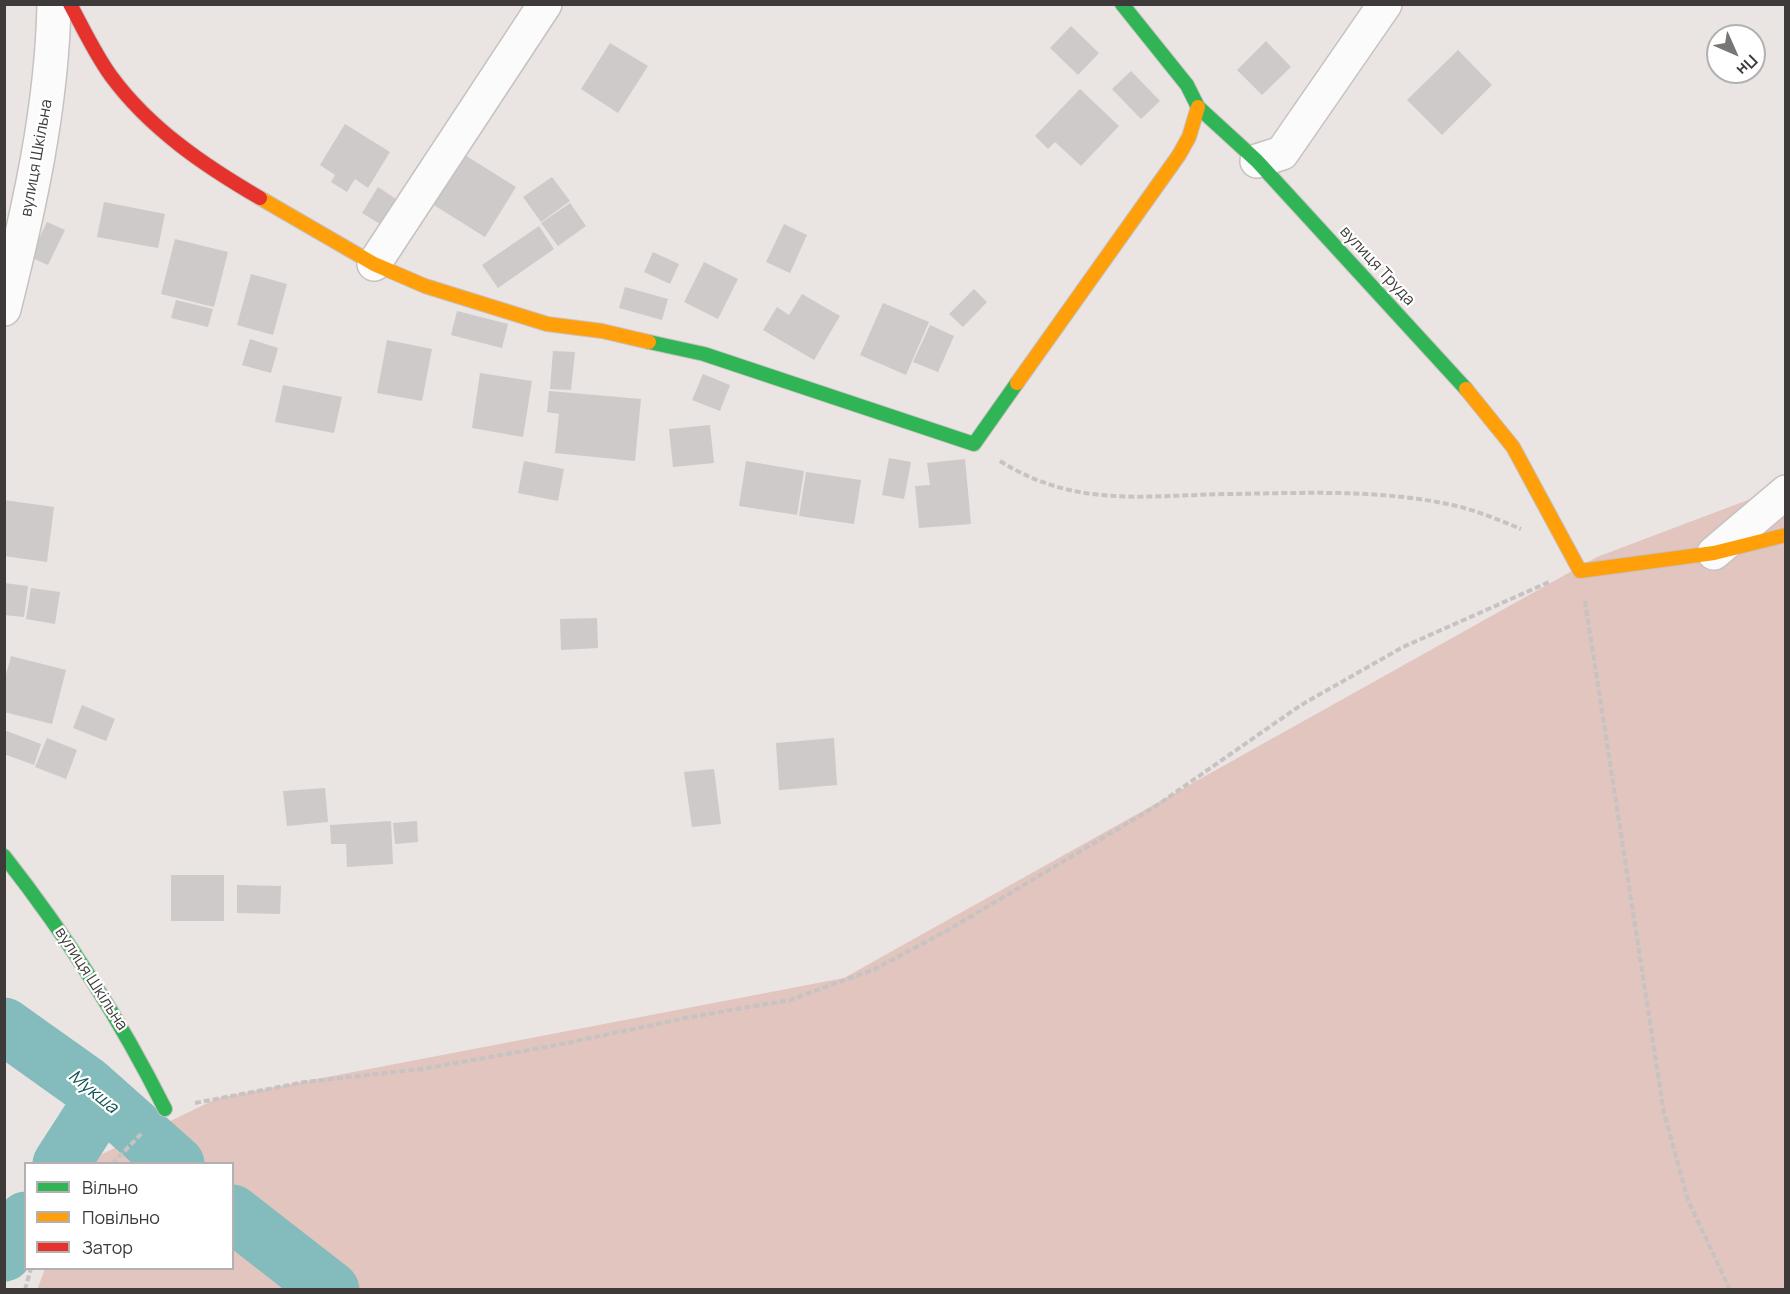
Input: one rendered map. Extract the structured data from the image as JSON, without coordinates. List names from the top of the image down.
{
  "streets": {
    "street": ["вулиця Шкільна", "вулиця Труда"]
  },
  "water": ["Мукша"],
  "legend": ["Вільно", "Повільно", "Затор"],
  "north": "bottom right"
}
